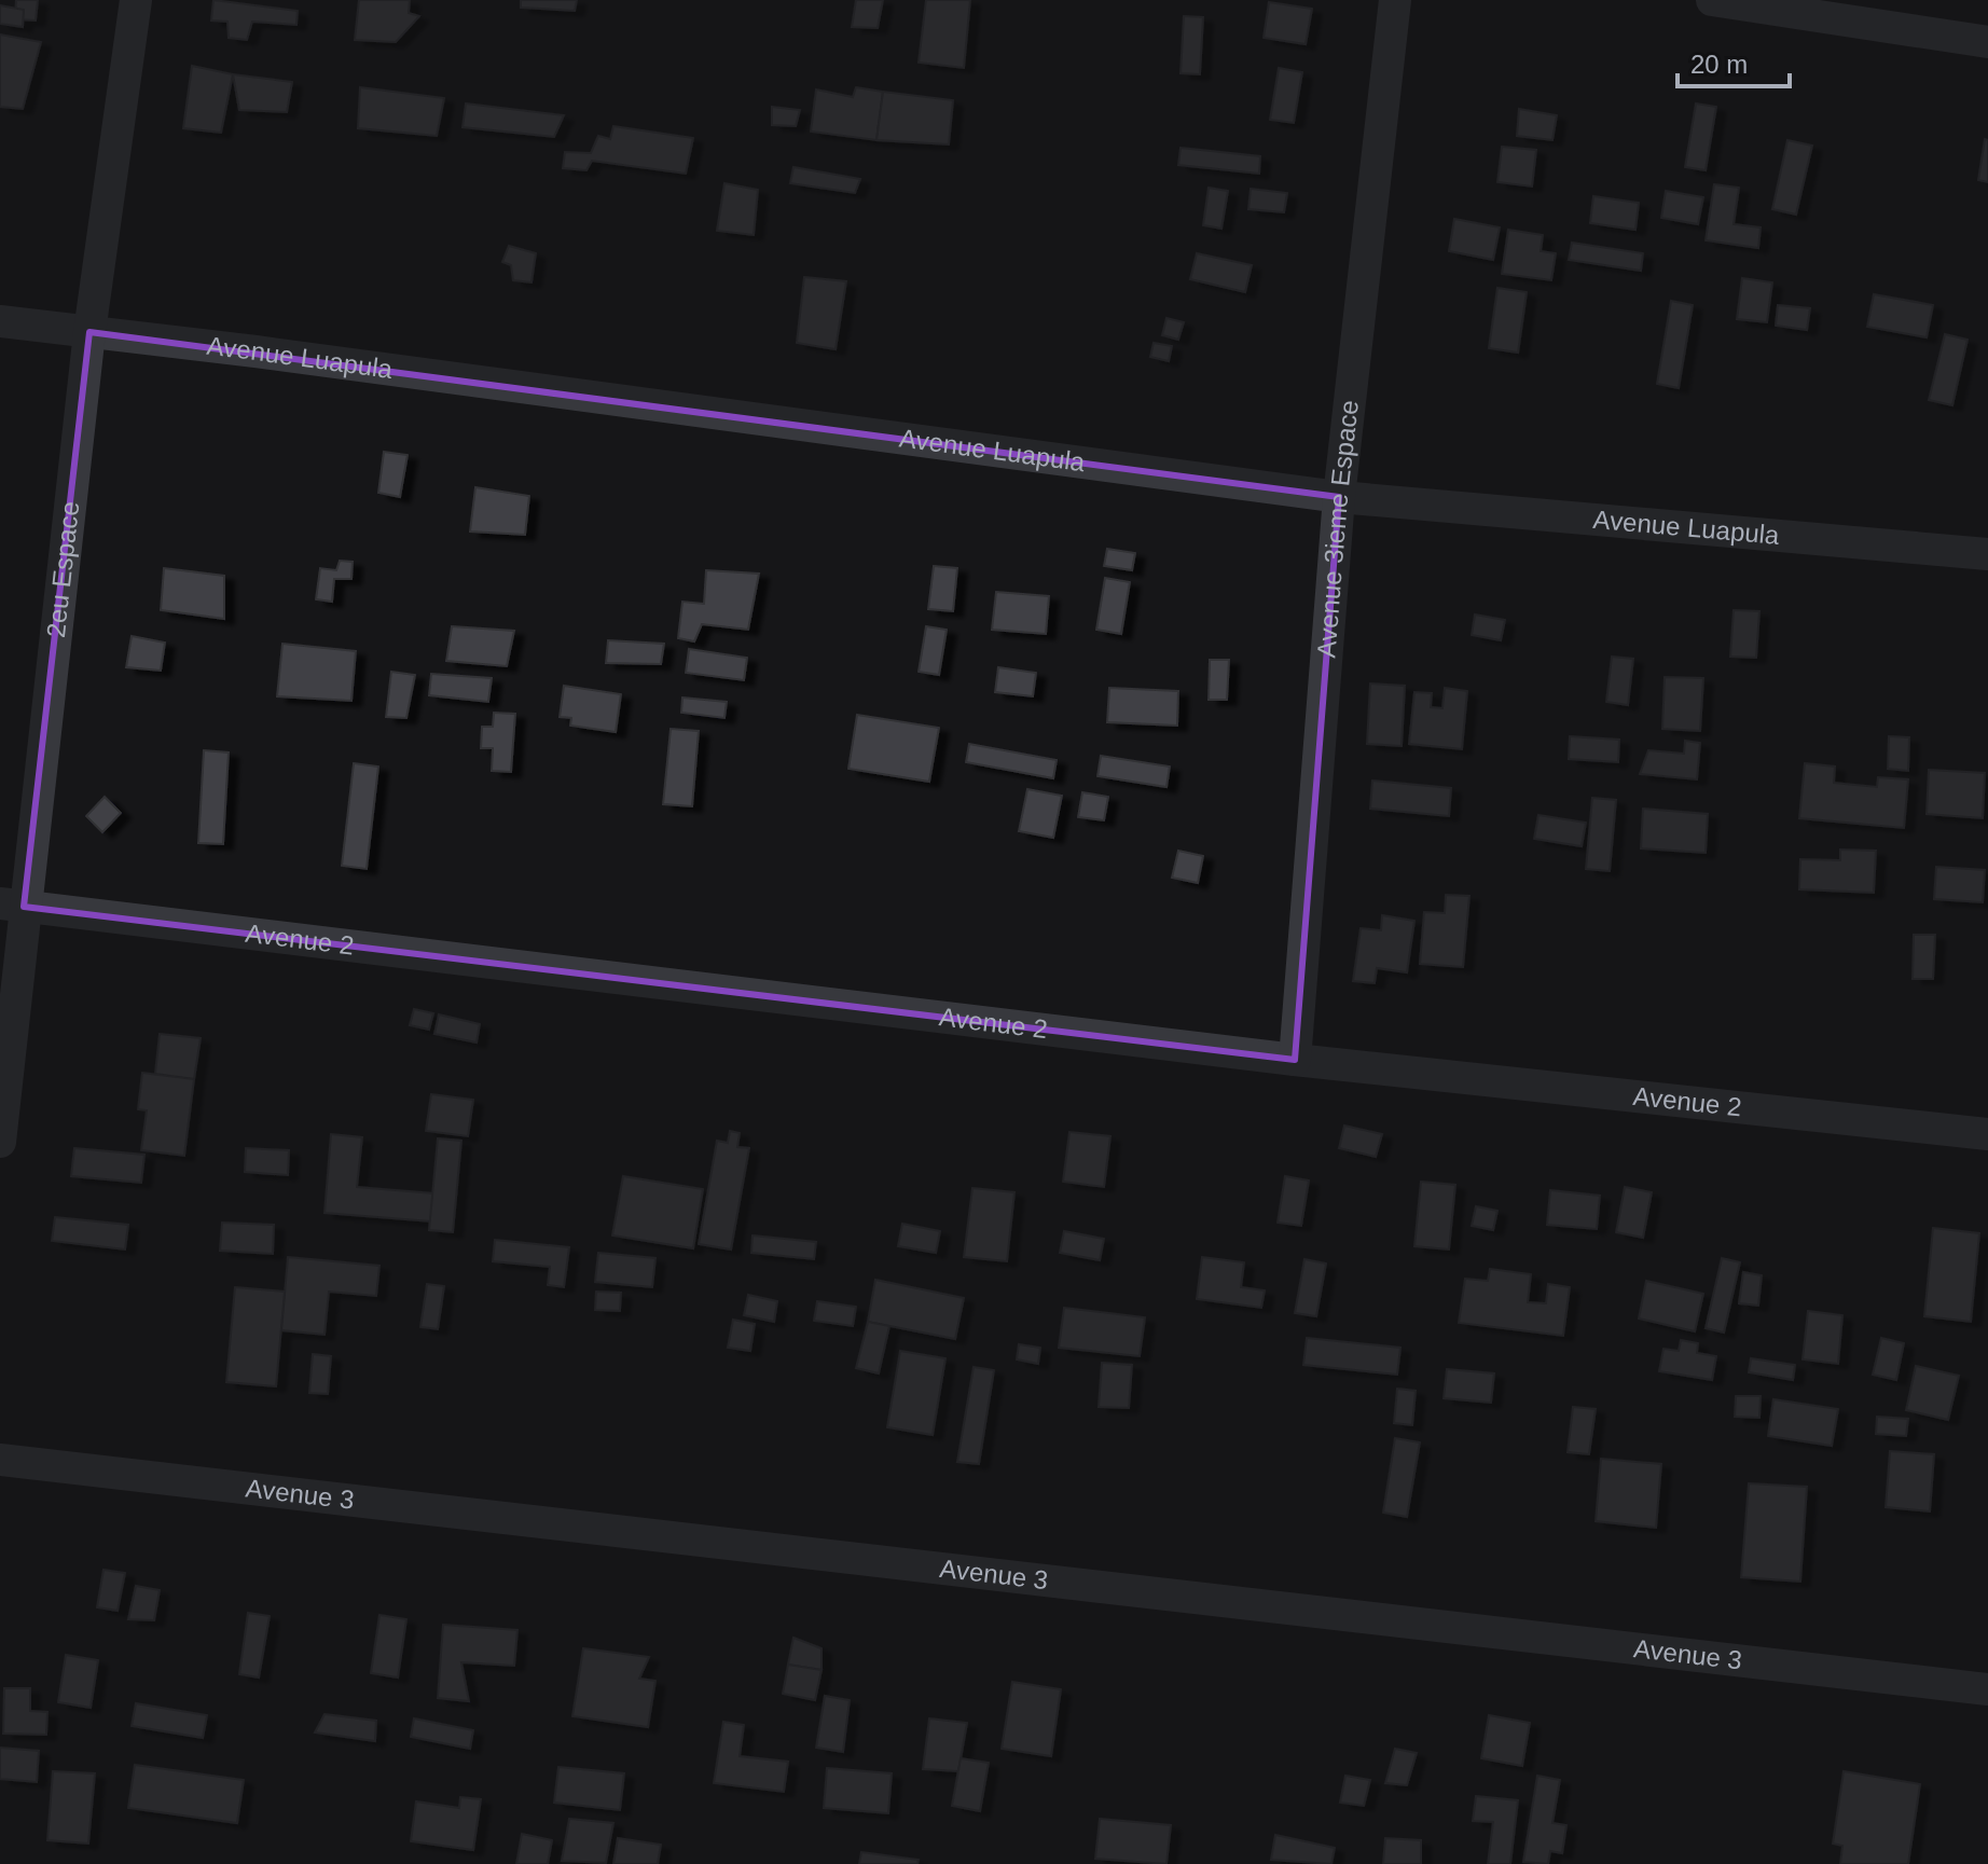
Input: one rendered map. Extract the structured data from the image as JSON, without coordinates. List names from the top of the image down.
{
  "streets": {
    "street": [
      "Avenue Luapula",
      "Avenue 3ieme Espace",
      "2eu Espace",
      "Avenue 2",
      "Avenue 3"
    ]
  },
  "crossings": [
    ["Avenue Luapula", "Avenue 3ieme Espace"],
    ["Avenue Luapula", "2eu Espace"],
    ["Avenue 3ieme Espace", "Avenue 2"],
    ["2eu Espace", "Avenue 2"]
  ],
  "scale_bar": "20 m"
}
